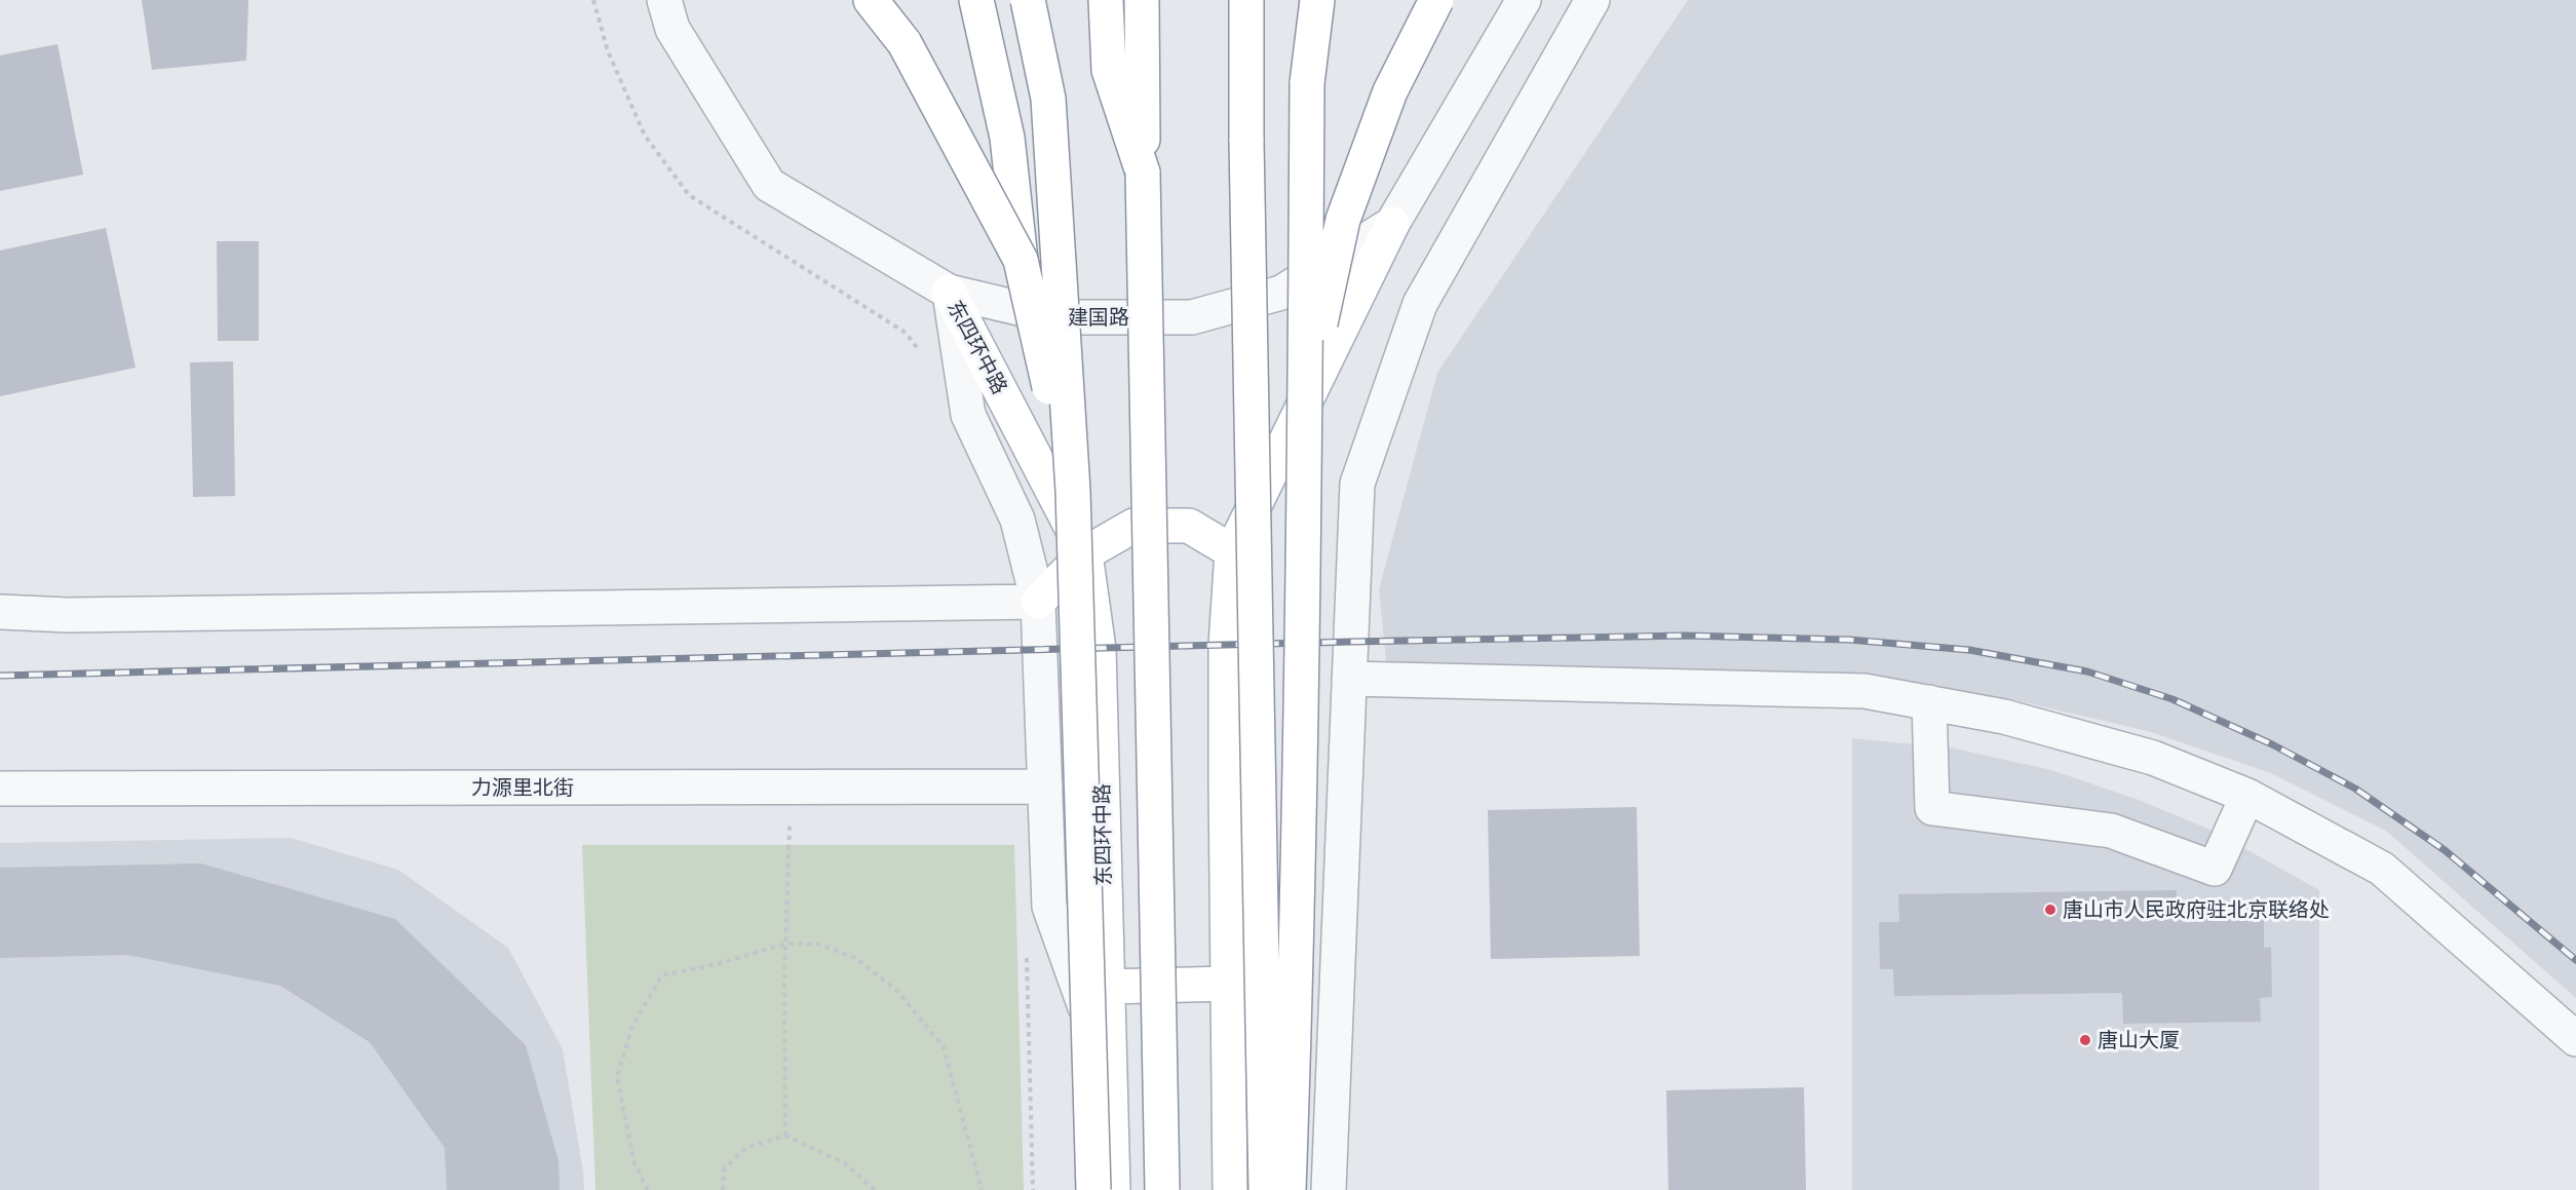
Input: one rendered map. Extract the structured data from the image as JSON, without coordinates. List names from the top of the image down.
{
  "streets": {
    "main road": ["东四环中路"],
    "street": ["建国路", "力源里北街"]
  },
  "crossings": [
    ["建国路", "东四环中路"],
    ["东四环中路", "力源里北街"]
  ],
  "places": ["唐山市人民政府驻北京联络处", "唐山大厦"]
}
